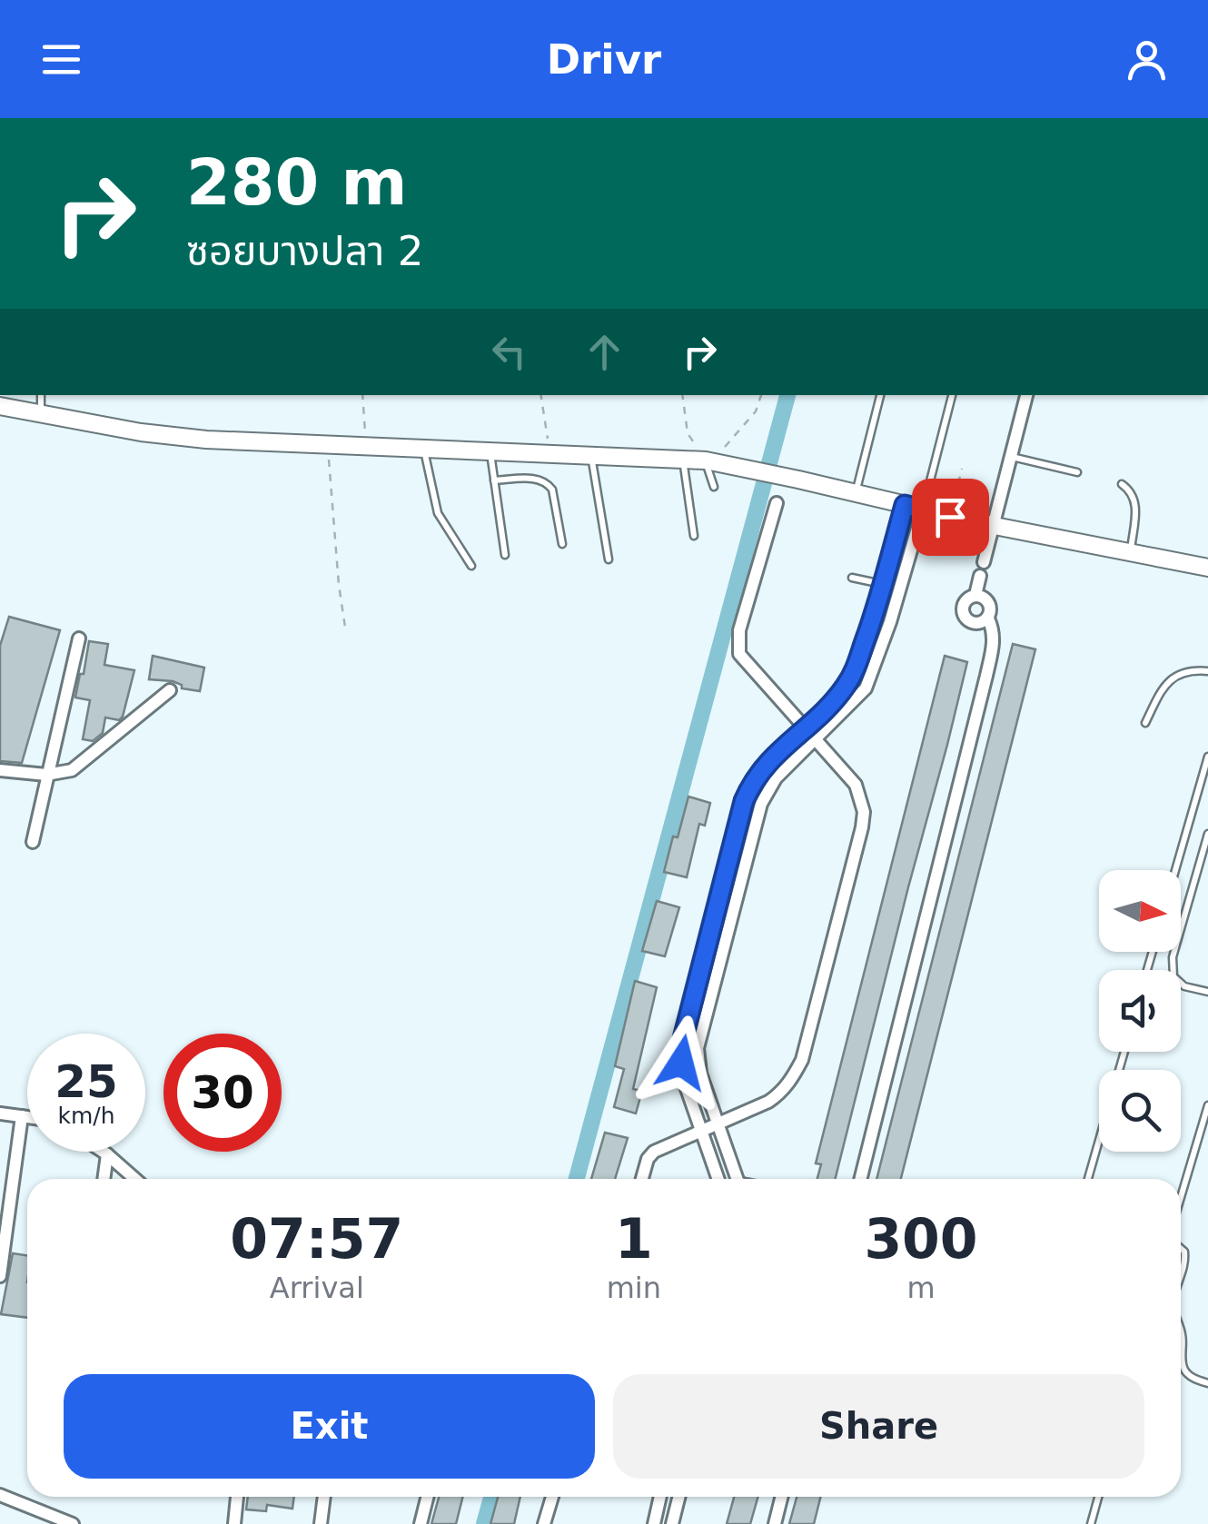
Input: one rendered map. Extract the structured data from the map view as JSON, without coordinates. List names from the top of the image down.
{
  "north": "right",
  "page": {
    "header": "Drivr",
    "turn": ["280 m", "ซอยบางปลา 2"],
    "speed": "25 km/h",
    "limit": "30",
    "eta": [
      "07:57",
      "Arrival",
      "1",
      "min",
      "300",
      "m"
    ],
    "buttons": ["Exit", "Share"]
  }
}
